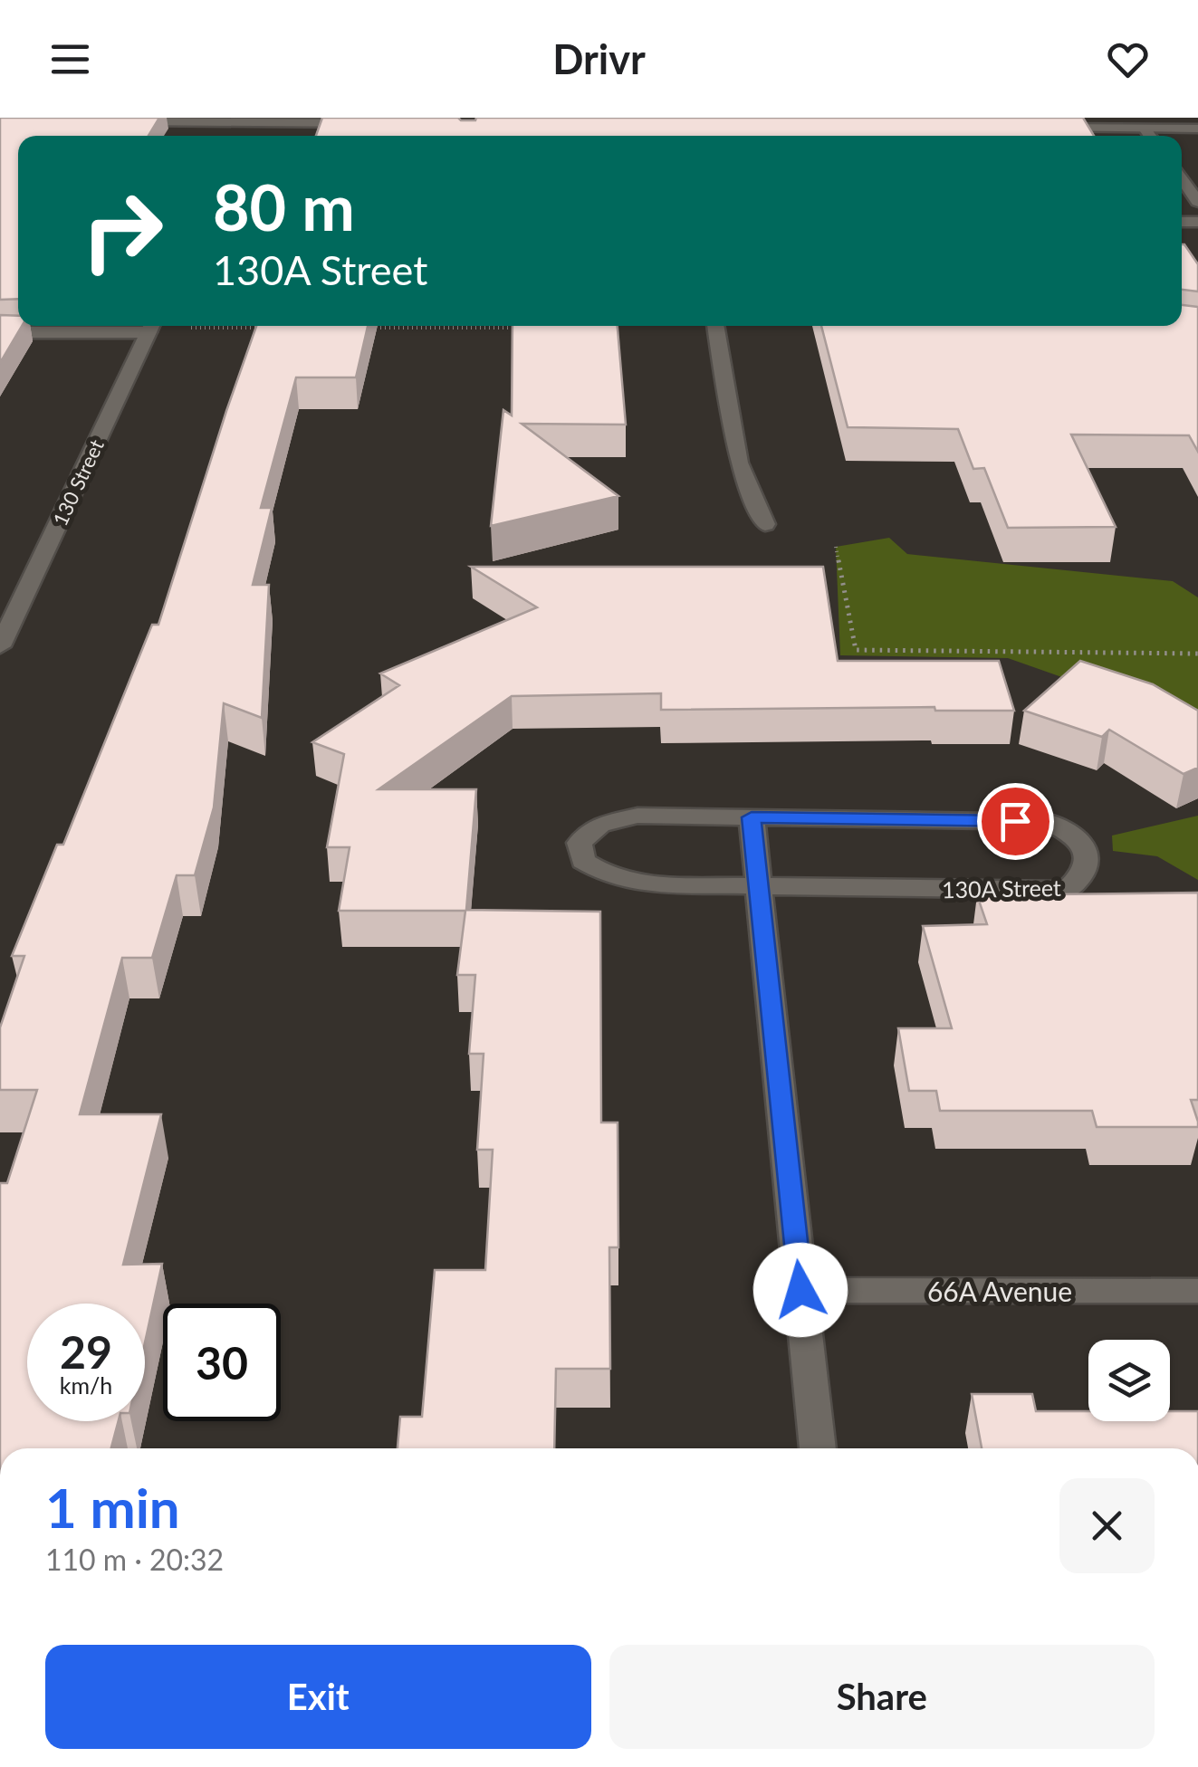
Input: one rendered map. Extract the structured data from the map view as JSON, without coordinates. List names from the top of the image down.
{
  "streets": {
    "street": ["130 Street", "130A Street", "66A Avenue"]
  },
  "page": {
    "header": "Drivr",
    "turn": ["80 m", "130A Street"],
    "speed": "29 km/h",
    "limit": "30",
    "heading": ["1 min", "110 m · 20:32"],
    "buttons": ["Exit", "Share"]
  }
}
